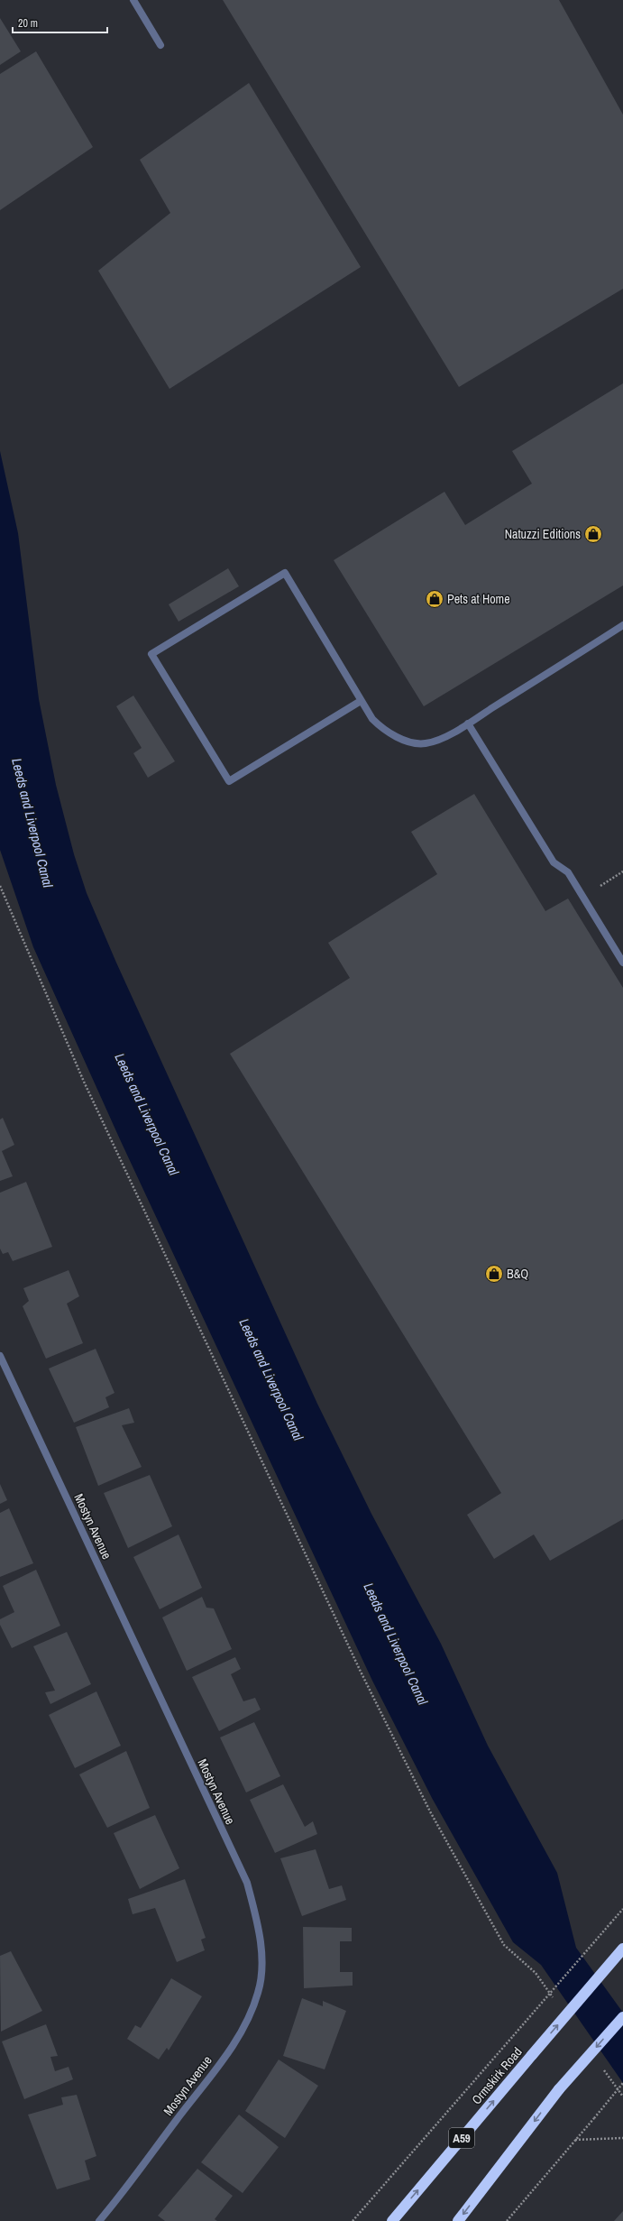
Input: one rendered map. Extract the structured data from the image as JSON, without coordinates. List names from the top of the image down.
{
  "streets": {
    "highway": ["Ormskirk Road", "A59"],
    "street": ["Mostyn Avenue"]
  },
  "water": ["Leeds and Liverpool Canal"],
  "places": {
    "shop": ["Natuzzi Editions", "Pets at Home", "B&Q"]
  },
  "scale_bar": "20 m"
}
